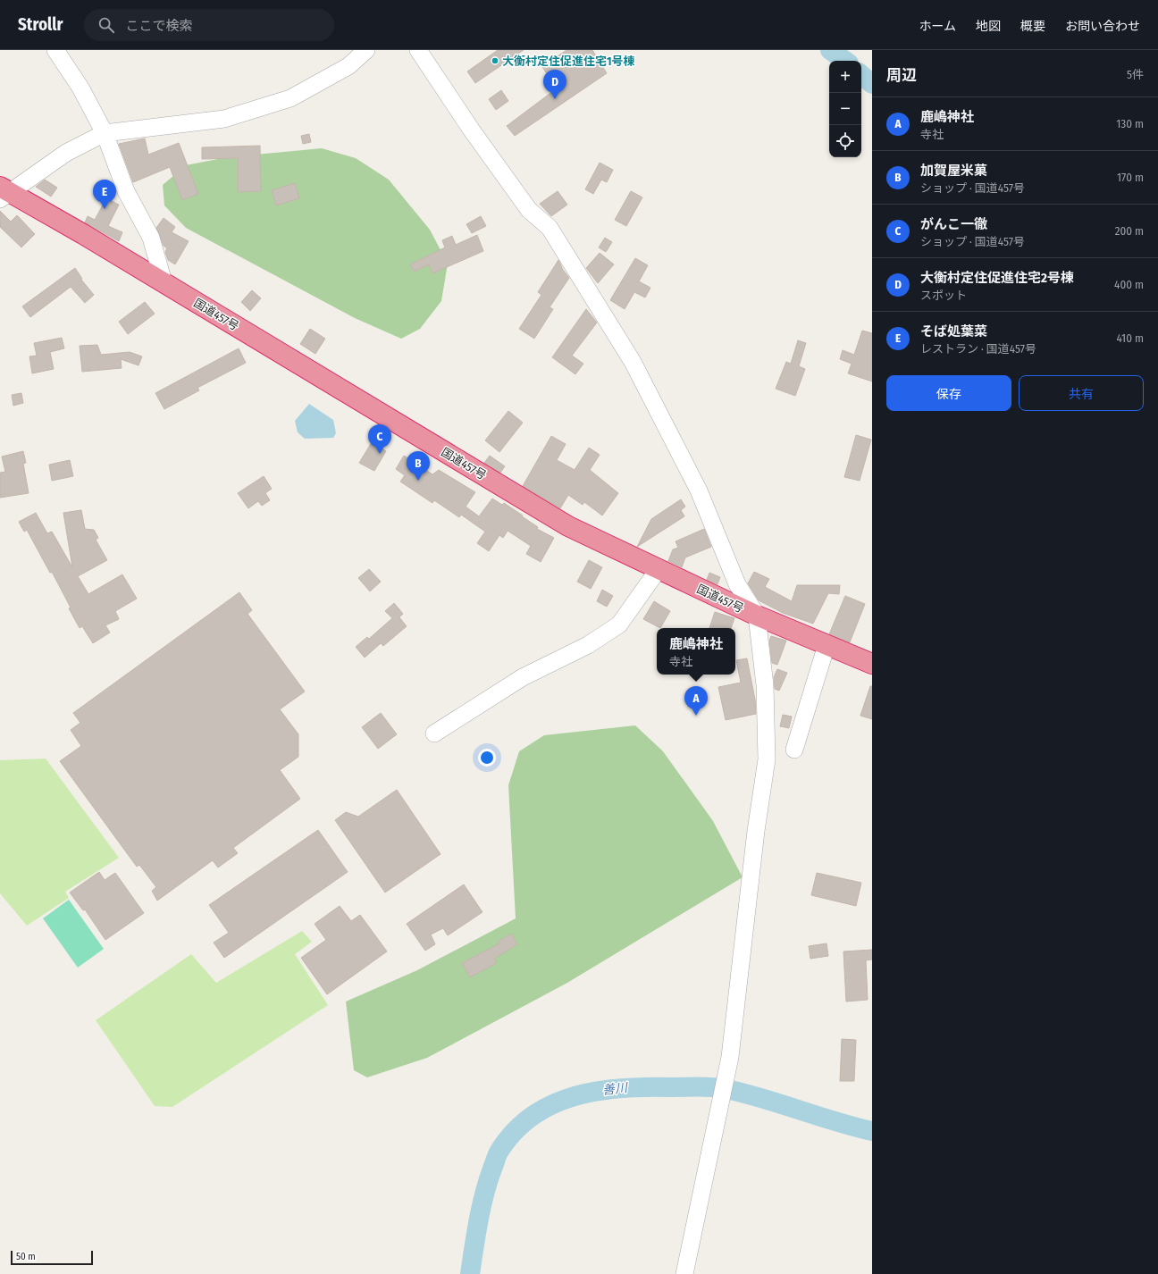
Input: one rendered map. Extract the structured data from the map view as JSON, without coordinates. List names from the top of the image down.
{
  "streets": {
    "highway": ["国道457号"]
  },
  "water": ["善川"],
  "places": ["大衡村定住促進住宅1号棟"],
  "scale_bar": "50 m",
  "page": {
    "header": "Strollr",
    "search": "ここで検索",
    "nav": [
      "ホーム",
      "地図",
      "概要",
      "お問い合わせ"
    ],
    "heading": ["周辺", "5件"],
    "map_buttons": ["+", "−"],
    "pins": [
      "D",
      "E",
      "C",
      "B",
      "A"
    ],
    "list": [
      {
        "mark": "A",
        "name": "鹿嶋神社",
        "note": "寺社",
        "value": "130 m"
      },
      {
        "mark": "B",
        "name": "加賀屋米菓",
        "note": "ショップ · 国道457号",
        "value": "170 m"
      },
      {
        "mark": "C",
        "name": "がんこ一徹",
        "note": "ショップ · 国道457号",
        "value": "200 m"
      },
      {
        "mark": "D",
        "name": "大衡村定住促進住宅2号棟",
        "note": "スポット",
        "value": "400 m"
      },
      {
        "mark": "E",
        "name": "そば処葉菜",
        "note": "レストラン · 国道457号",
        "value": "410 m"
      }
    ],
    "buttons": ["保存", "共有"],
    "popup": ["鹿嶋神社", "寺社"],
    "scale": "50 m"
  }
}
